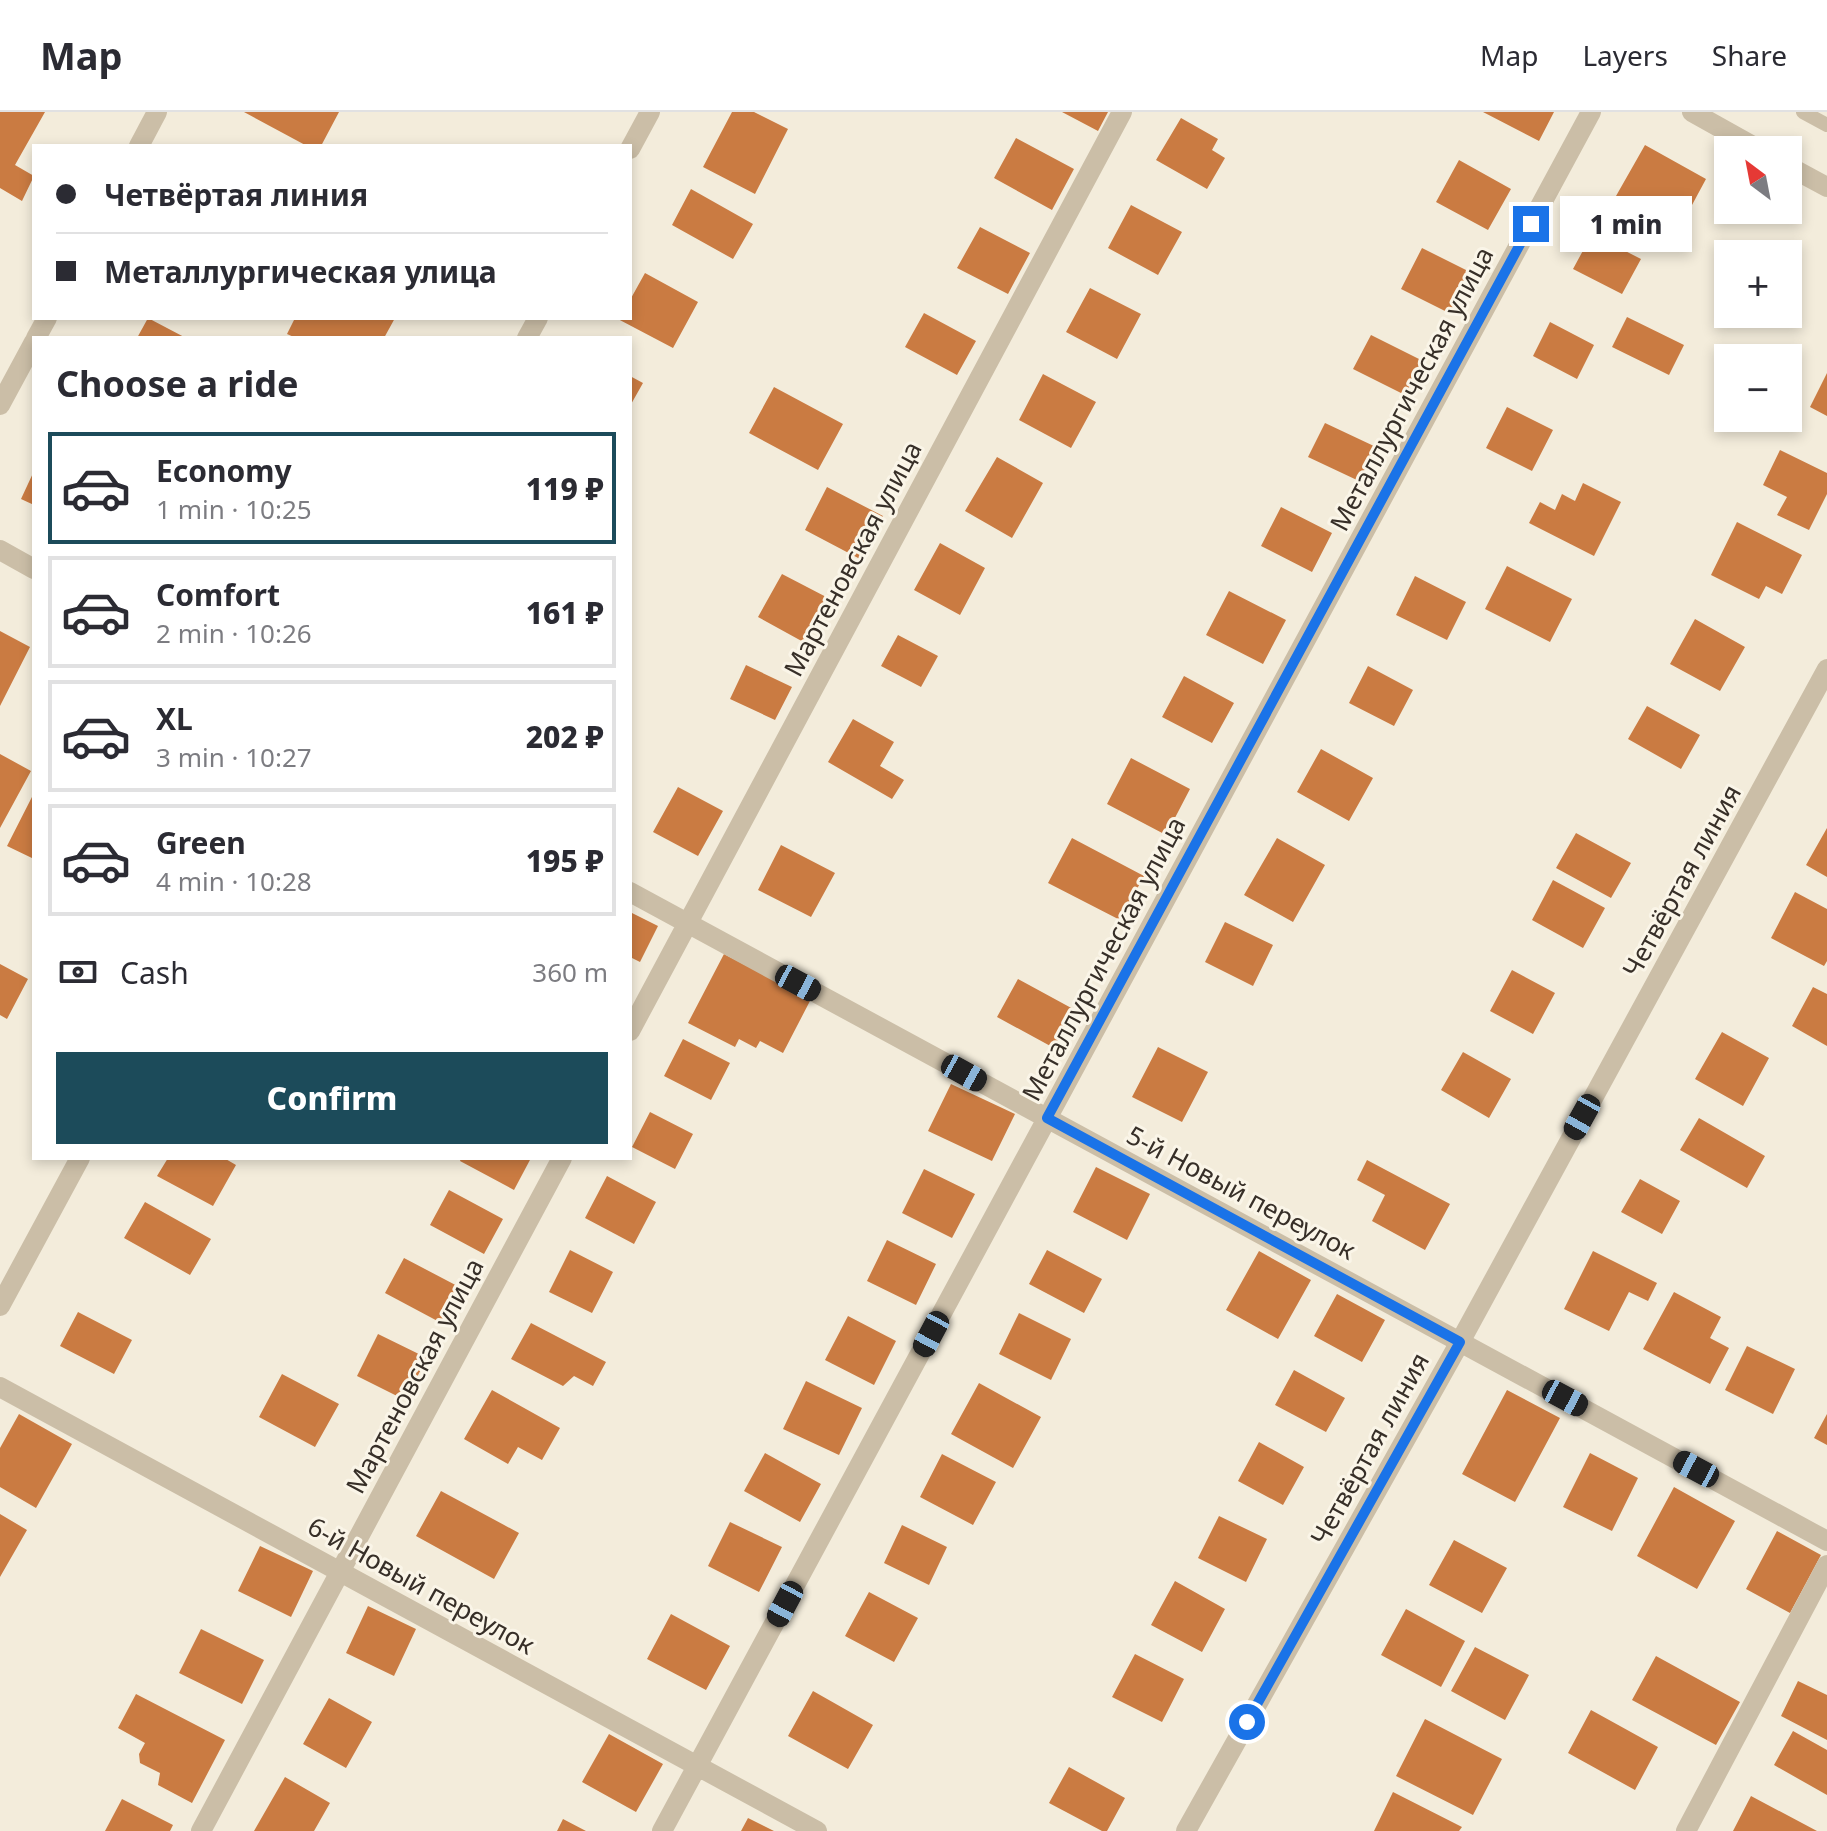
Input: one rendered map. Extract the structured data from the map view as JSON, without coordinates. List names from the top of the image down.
{
  "streets": {
    "street": [
      "Металлургическая улица",
      "Мартеновская улица",
      "Четвёртая линия",
      "5-й Новый переулок",
      "6-й Новый переулок"
    ]
  },
  "crossings": [
    ["Металлургическая улица", "5-й Новый переулок"],
    ["Металлургическая улица", "6-й Новый переулок"],
    ["Мартеновская улица", "5-й Новый переулок"],
    ["Мартеновская улица", "6-й Новый переулок"],
    ["Четвёртая линия", "5-й Новый переулок"]
  ],
  "north": "top left",
  "page": {
    "header": "Map",
    "nav": ["Map", "Layers", "Share"],
    "map_buttons": ["+", "−"],
    "banner": ["Четвёртая линия", "Металлургическая улица"],
    "bubble": "1 min",
    "heading": "Choose a ride",
    "list": [
      {
        "name": "Economy",
        "note": "1 min · 10:25",
        "value": "119 ₽"
      },
      {
        "name": "Comfort",
        "note": "2 min · 10:26",
        "value": "161 ₽"
      },
      {
        "name": "XL",
        "note": "3 min · 10:27",
        "value": "202 ₽"
      },
      {
        "name": "Green",
        "note": "4 min · 10:28",
        "value": "195 ₽"
      }
    ],
    "pay": ["Cash", "360 m"],
    "buttons": "Confirm"
  }
}
